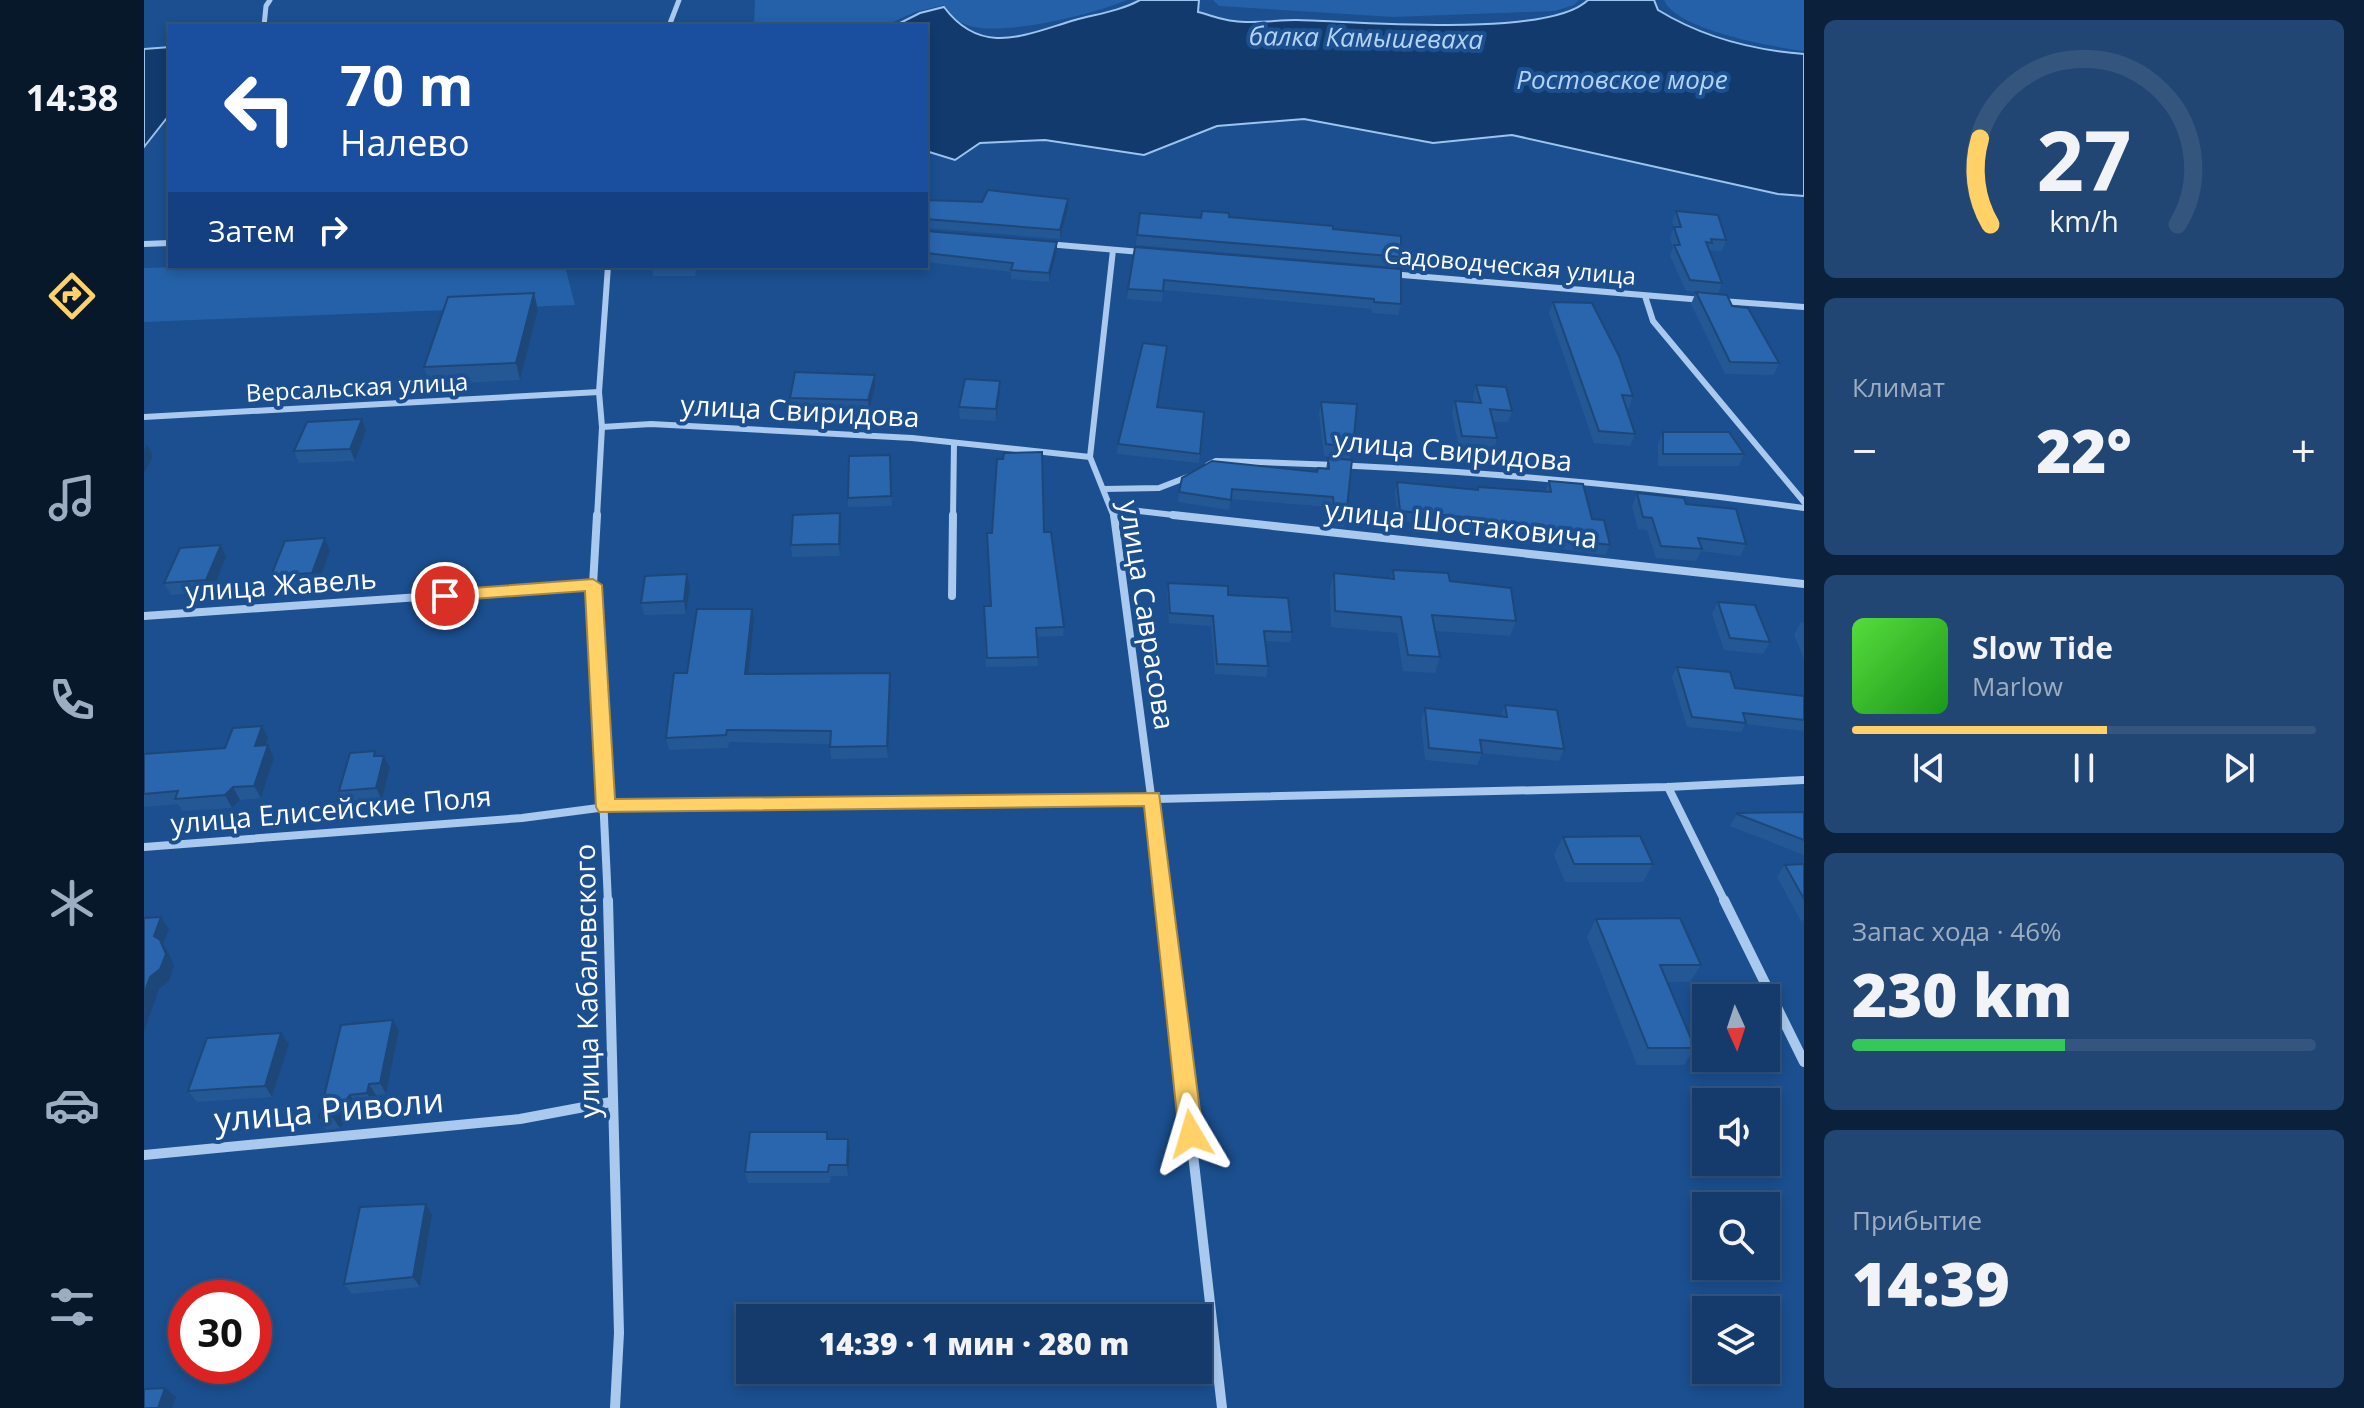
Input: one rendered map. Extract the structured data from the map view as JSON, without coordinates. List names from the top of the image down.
{
  "streets": {
    "street": [
      "Садоводческая улица",
      "Версальская улица",
      "улица Свиридова",
      "улица Шостаковича",
      "улица Жавель",
      "улица Саврасова",
      "улица Елисейские Поля",
      "улица Кабалевского",
      "улица Риволи"
    ]
  },
  "crossings": [
    ["Версальская улица", "улица Кабалевского"],
    ["улица Свиридова", "улица Саврасова"],
    ["улица Свиридова", "улица Кабалевского"],
    ["улица Шостаковича", "улица Саврасова"],
    ["улица Жавель", "улица Кабалевского"],
    ["улица Саврасова", "улица Елисейские Поля"],
    ["улица Елисейские Поля", "улица Кабалевского"],
    ["улица Кабалевского", "улица Риволи"]
  ],
  "water": ["балка Камышеваха", "Ростовское море"],
  "north": "bottom",
  "page": {
    "tabs": "14:38",
    "turn": ["70 m", "Налево"],
    "then": "Затем",
    "tile": [
      "Климат",
      ["Запас хода · 46%", "230 km"],
      ["Прибытие", "14:39"]
    ],
    "heat": ["−", "22°", "+"],
    "song": ["Slow Tide", "Marlow"],
    "limit": "30",
    "trip": "14:39 · 1 мин · 280 m",
    "gauge": ["27", "km/h"]
  }
}
